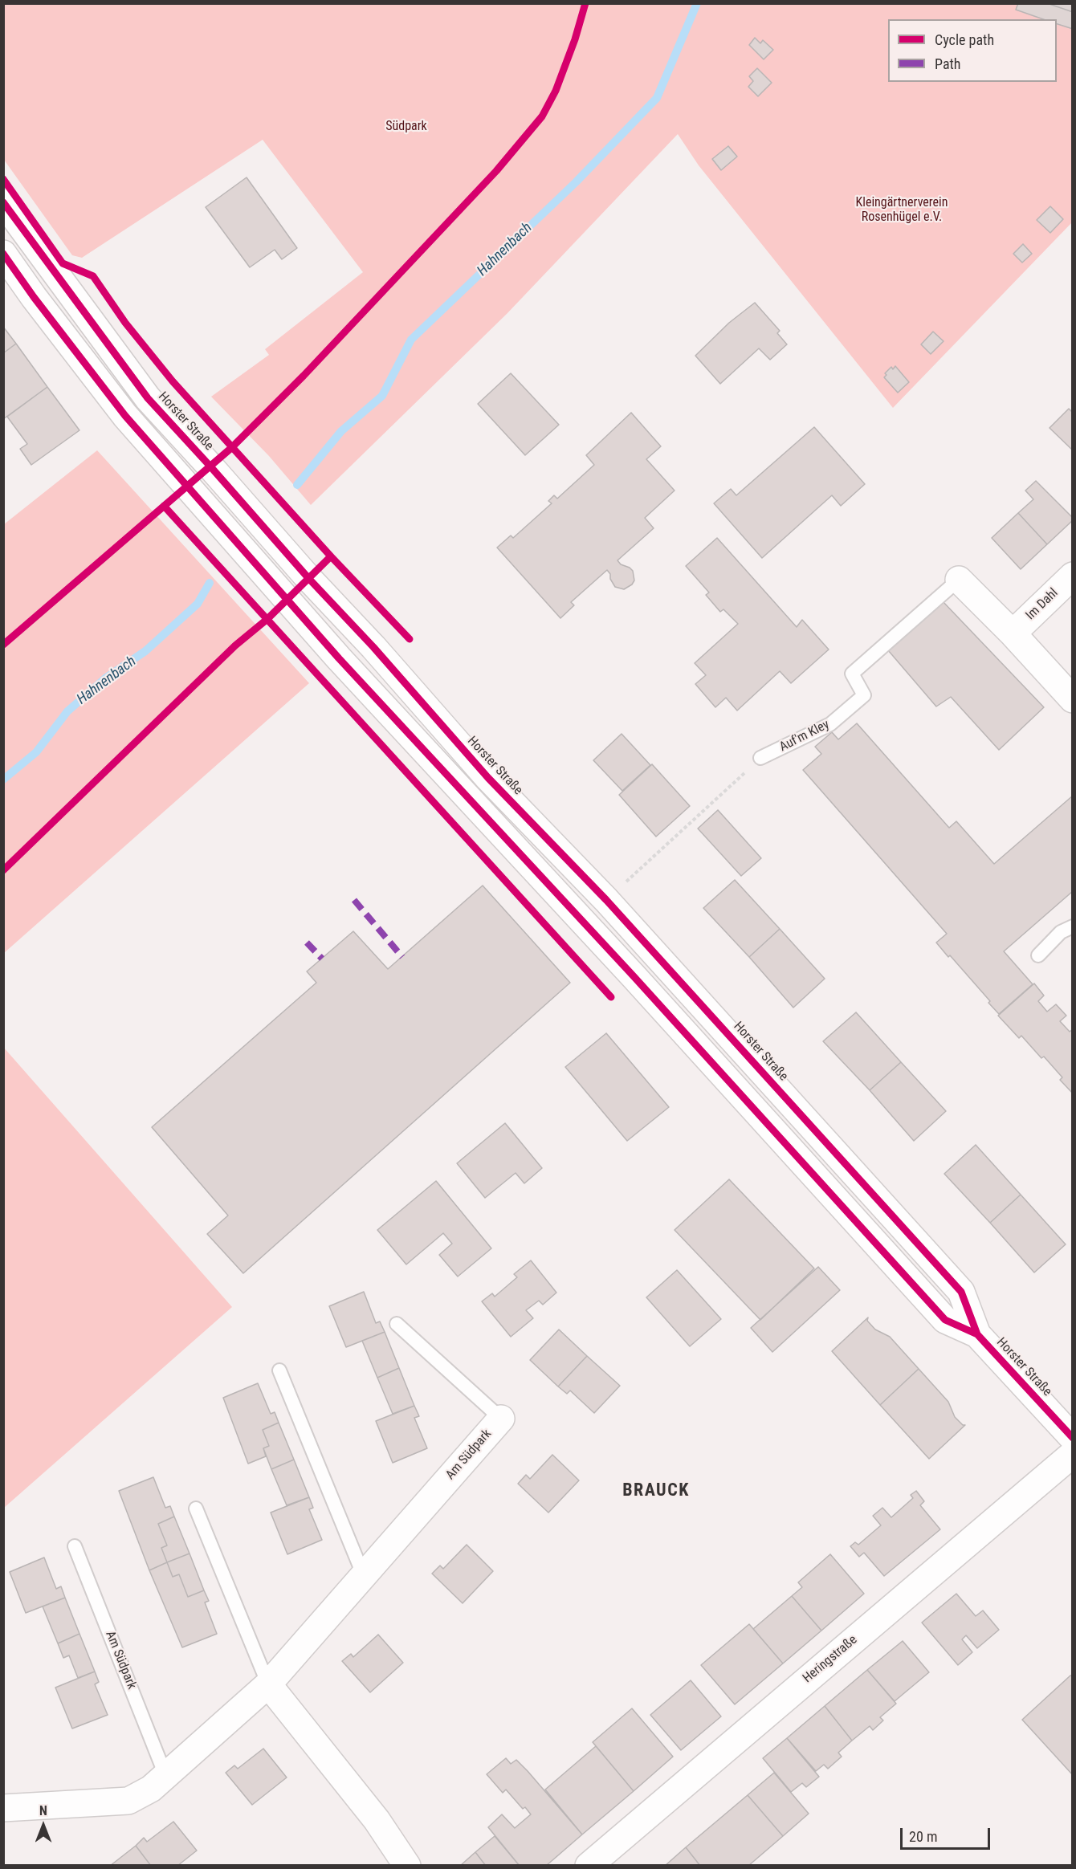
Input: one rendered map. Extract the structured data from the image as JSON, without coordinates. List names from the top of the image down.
{
  "streets": {
    "main road": [
      "Horster Straße",
      "Im Dahl",
      "Auf'm Kley",
      "Am Südpark",
      "Heringstraße"
    ]
  },
  "crossings": [
    ["Im Dahl", "Auf'm Kley"]
  ],
  "districts": ["BRAUCK"],
  "water": ["Hahnenbach"],
  "parks": ["Südpark", "Kleingärtnerverein Rosenhügel e.V."],
  "legend": ["Cycle path", "Path"],
  "scale_bar": "20 m",
  "north": "top"
}
